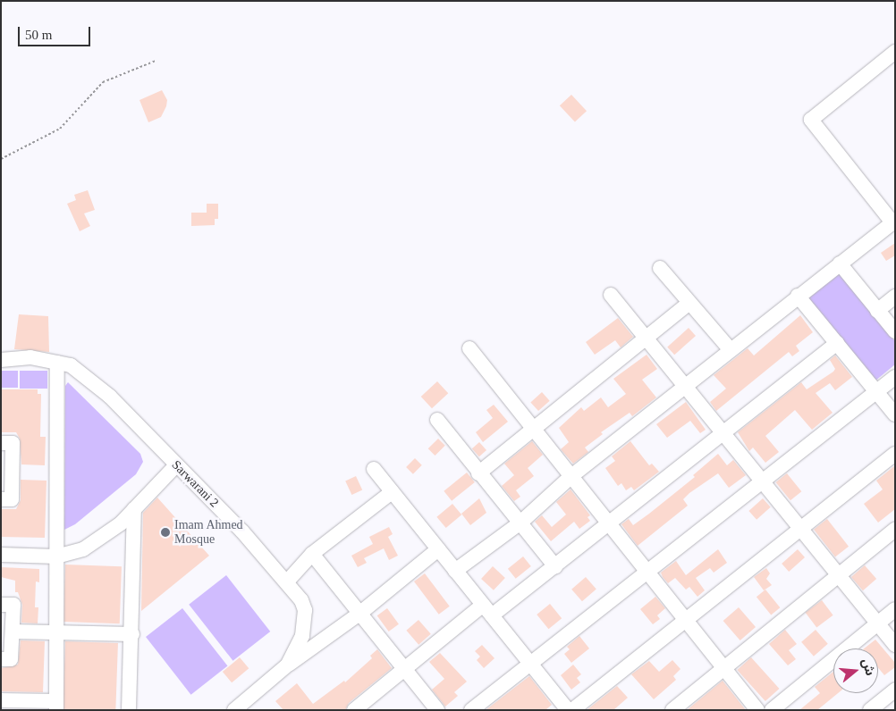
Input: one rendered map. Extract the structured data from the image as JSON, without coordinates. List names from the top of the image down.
{
  "streets": {
    "street": ["Sarwarani 2"]
  },
  "places": ["Imam Ahmed Mosque"],
  "scale_bar": "50 m",
  "north": "right"
}
